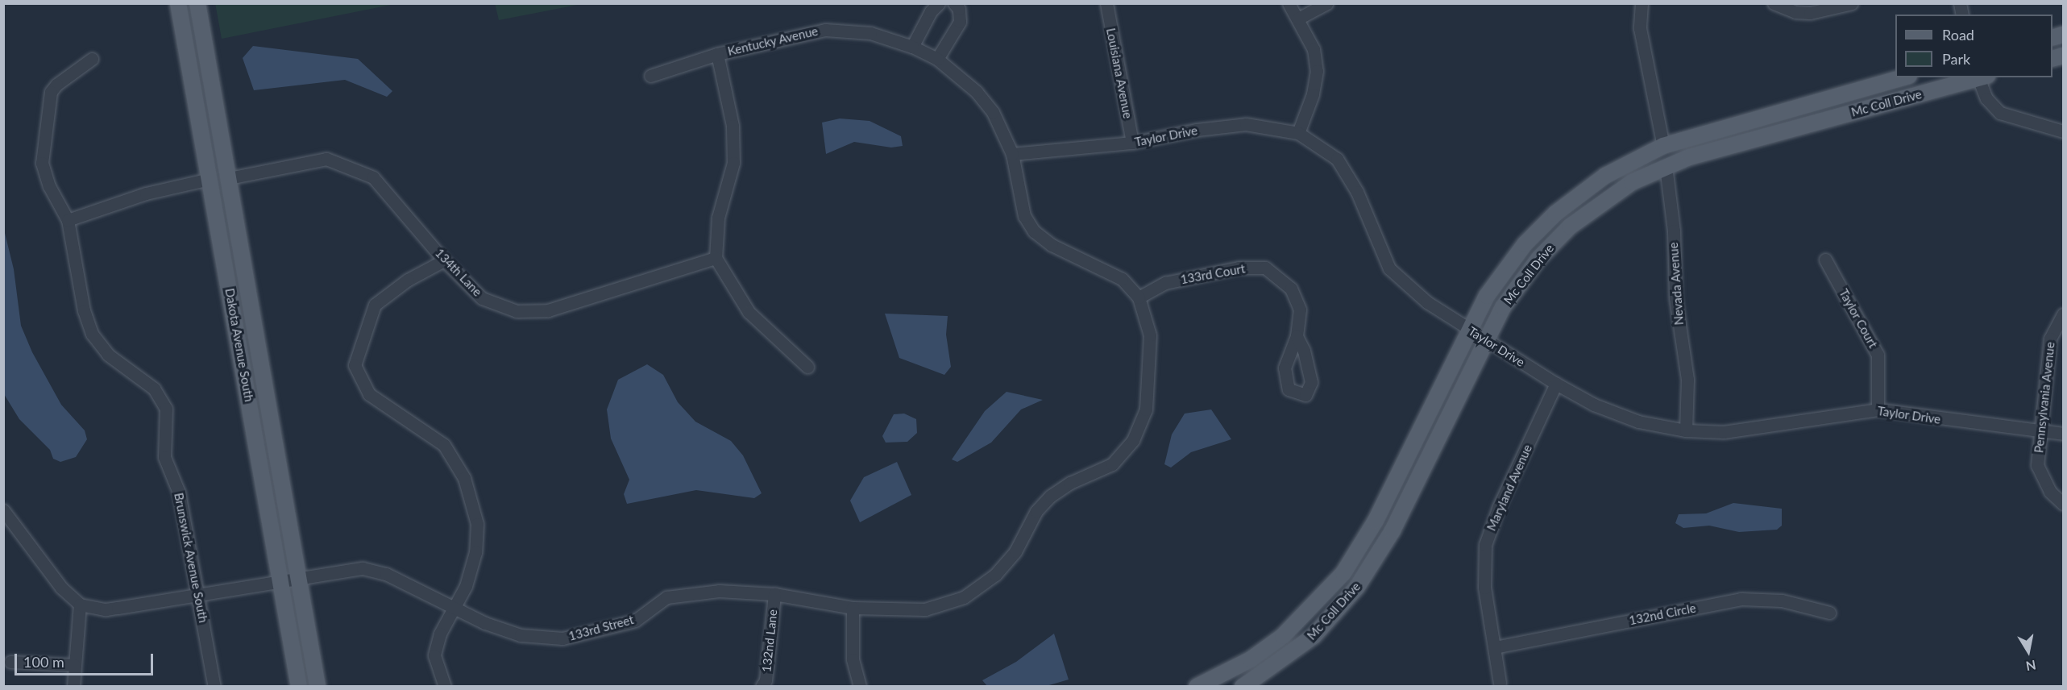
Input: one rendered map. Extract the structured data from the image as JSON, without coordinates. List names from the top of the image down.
{
  "streets": {
    "main road": ["Mc Coll Drive", "Dakota Avenue South"],
    "street": [
      "Kentucky Avenue",
      "Louisiana Avenue",
      "Taylor Drive",
      "134th Lane",
      "133rd Court",
      "Nevada Avenue",
      "Taylor Court",
      "Pennsylvania Avenue",
      "Maryland Avenue",
      "Brunswick Avenue South",
      "132nd Circle",
      "133rd Street",
      "132nd Lane"
    ]
  },
  "crossings": [
    ["Kentucky Avenue", "Taylor Drive"],
    ["Kentucky Avenue", "133rd Court"],
    ["Kentucky Avenue", "133rd Street"],
    ["Louisiana Avenue", "Taylor Drive"],
    ["Mc Coll Drive", "Taylor Drive"],
    ["Mc Coll Drive", "Nevada Avenue"],
    ["Taylor Drive", "Nevada Avenue"],
    ["Taylor Drive", "Taylor Court"],
    ["Taylor Drive", "Pennsylvania Avenue"],
    ["Taylor Drive", "Maryland Avenue"],
    ["134th Lane", "Dakota Avenue South"],
    ["Dakota Avenue South", "133rd Street"],
    ["Maryland Avenue", "132nd Circle"],
    ["Brunswick Avenue South", "133rd Street"],
    ["133rd Street", "132nd Lane"]
  ],
  "legend": ["Road", "Park"],
  "scale_bar": "100 m",
  "north": "bottom"
}
